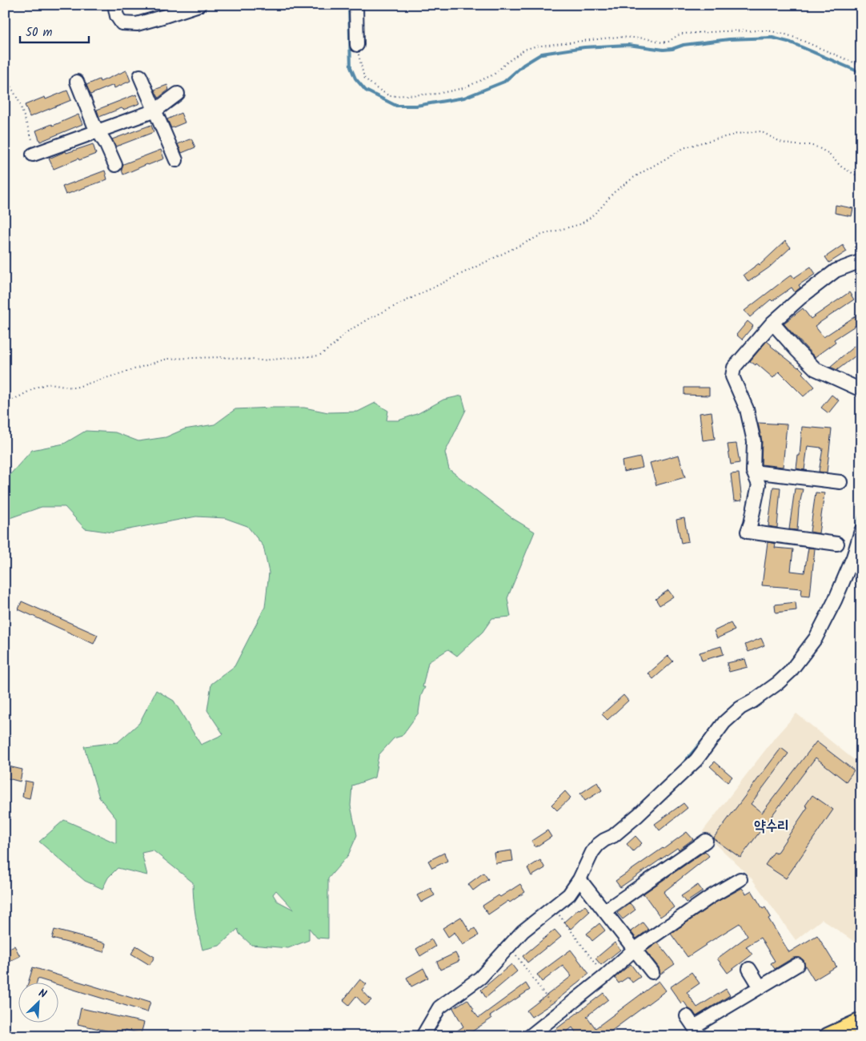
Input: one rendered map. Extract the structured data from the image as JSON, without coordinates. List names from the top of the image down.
{
  "districts": ["약수리"],
  "scale_bar": "50 m",
  "north": "top right"
}
